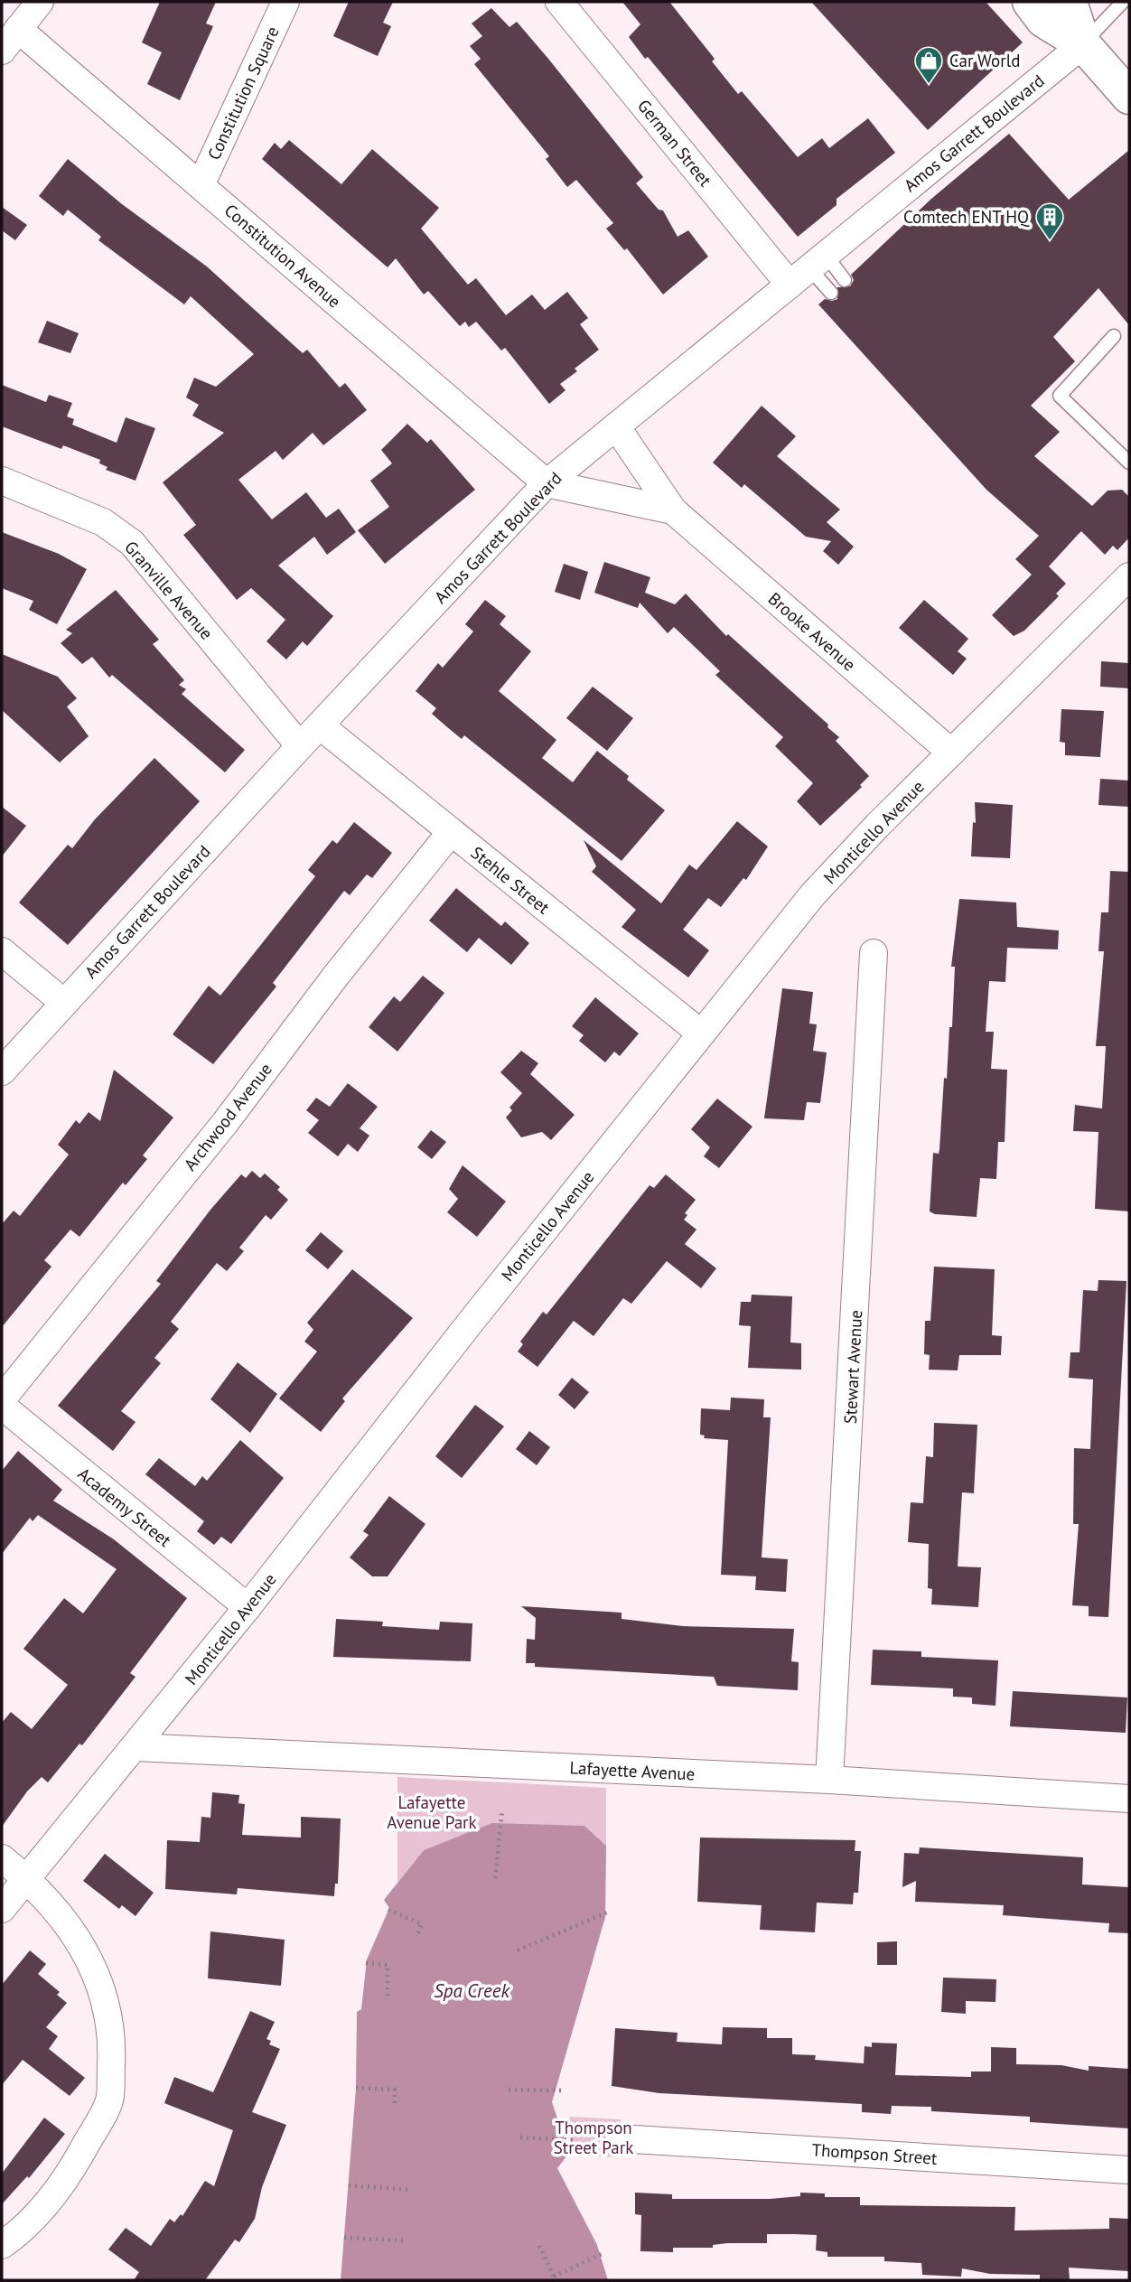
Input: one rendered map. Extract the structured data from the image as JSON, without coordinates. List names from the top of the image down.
{
  "streets": {
    "street": [
      "Constitution Square",
      "Amos Garrett Boulevard",
      "German Street",
      "Constitution Avenue",
      "Granville Avenue",
      "Brooke Avenue",
      "Monticello Avenue",
      "Stehle Street",
      "Archwood Avenue",
      "Stewart Avenue",
      "Academy Street",
      "Lafayette Avenue",
      "Thompson Street"
    ]
  },
  "crossings": [
    ["Constitution Square", "Constitution Avenue"],
    ["Amos Garrett Boulevard", "German Street"],
    ["Amos Garrett Boulevard", "Constitution Avenue"],
    ["Amos Garrett Boulevard", "Granville Avenue"],
    ["Amos Garrett Boulevard", "Brooke Avenue"],
    ["Amos Garrett Boulevard", "Stehle Street"],
    ["Constitution Avenue", "Brooke Avenue"],
    ["Brooke Avenue", "Monticello Avenue"],
    ["Monticello Avenue", "Stehle Street"],
    ["Monticello Avenue", "Academy Street"],
    ["Monticello Avenue", "Lafayette Avenue"],
    ["Stehle Street", "Archwood Avenue"],
    ["Stewart Avenue", "Lafayette Avenue"]
  ],
  "water": ["Spa Creek"],
  "parks": ["Lafayette Avenue Park", "Thompson Street Park"],
  "places": {
    "shop": ["Car World"],
    "building": ["Comtech ENT HQ"]
  }
}
